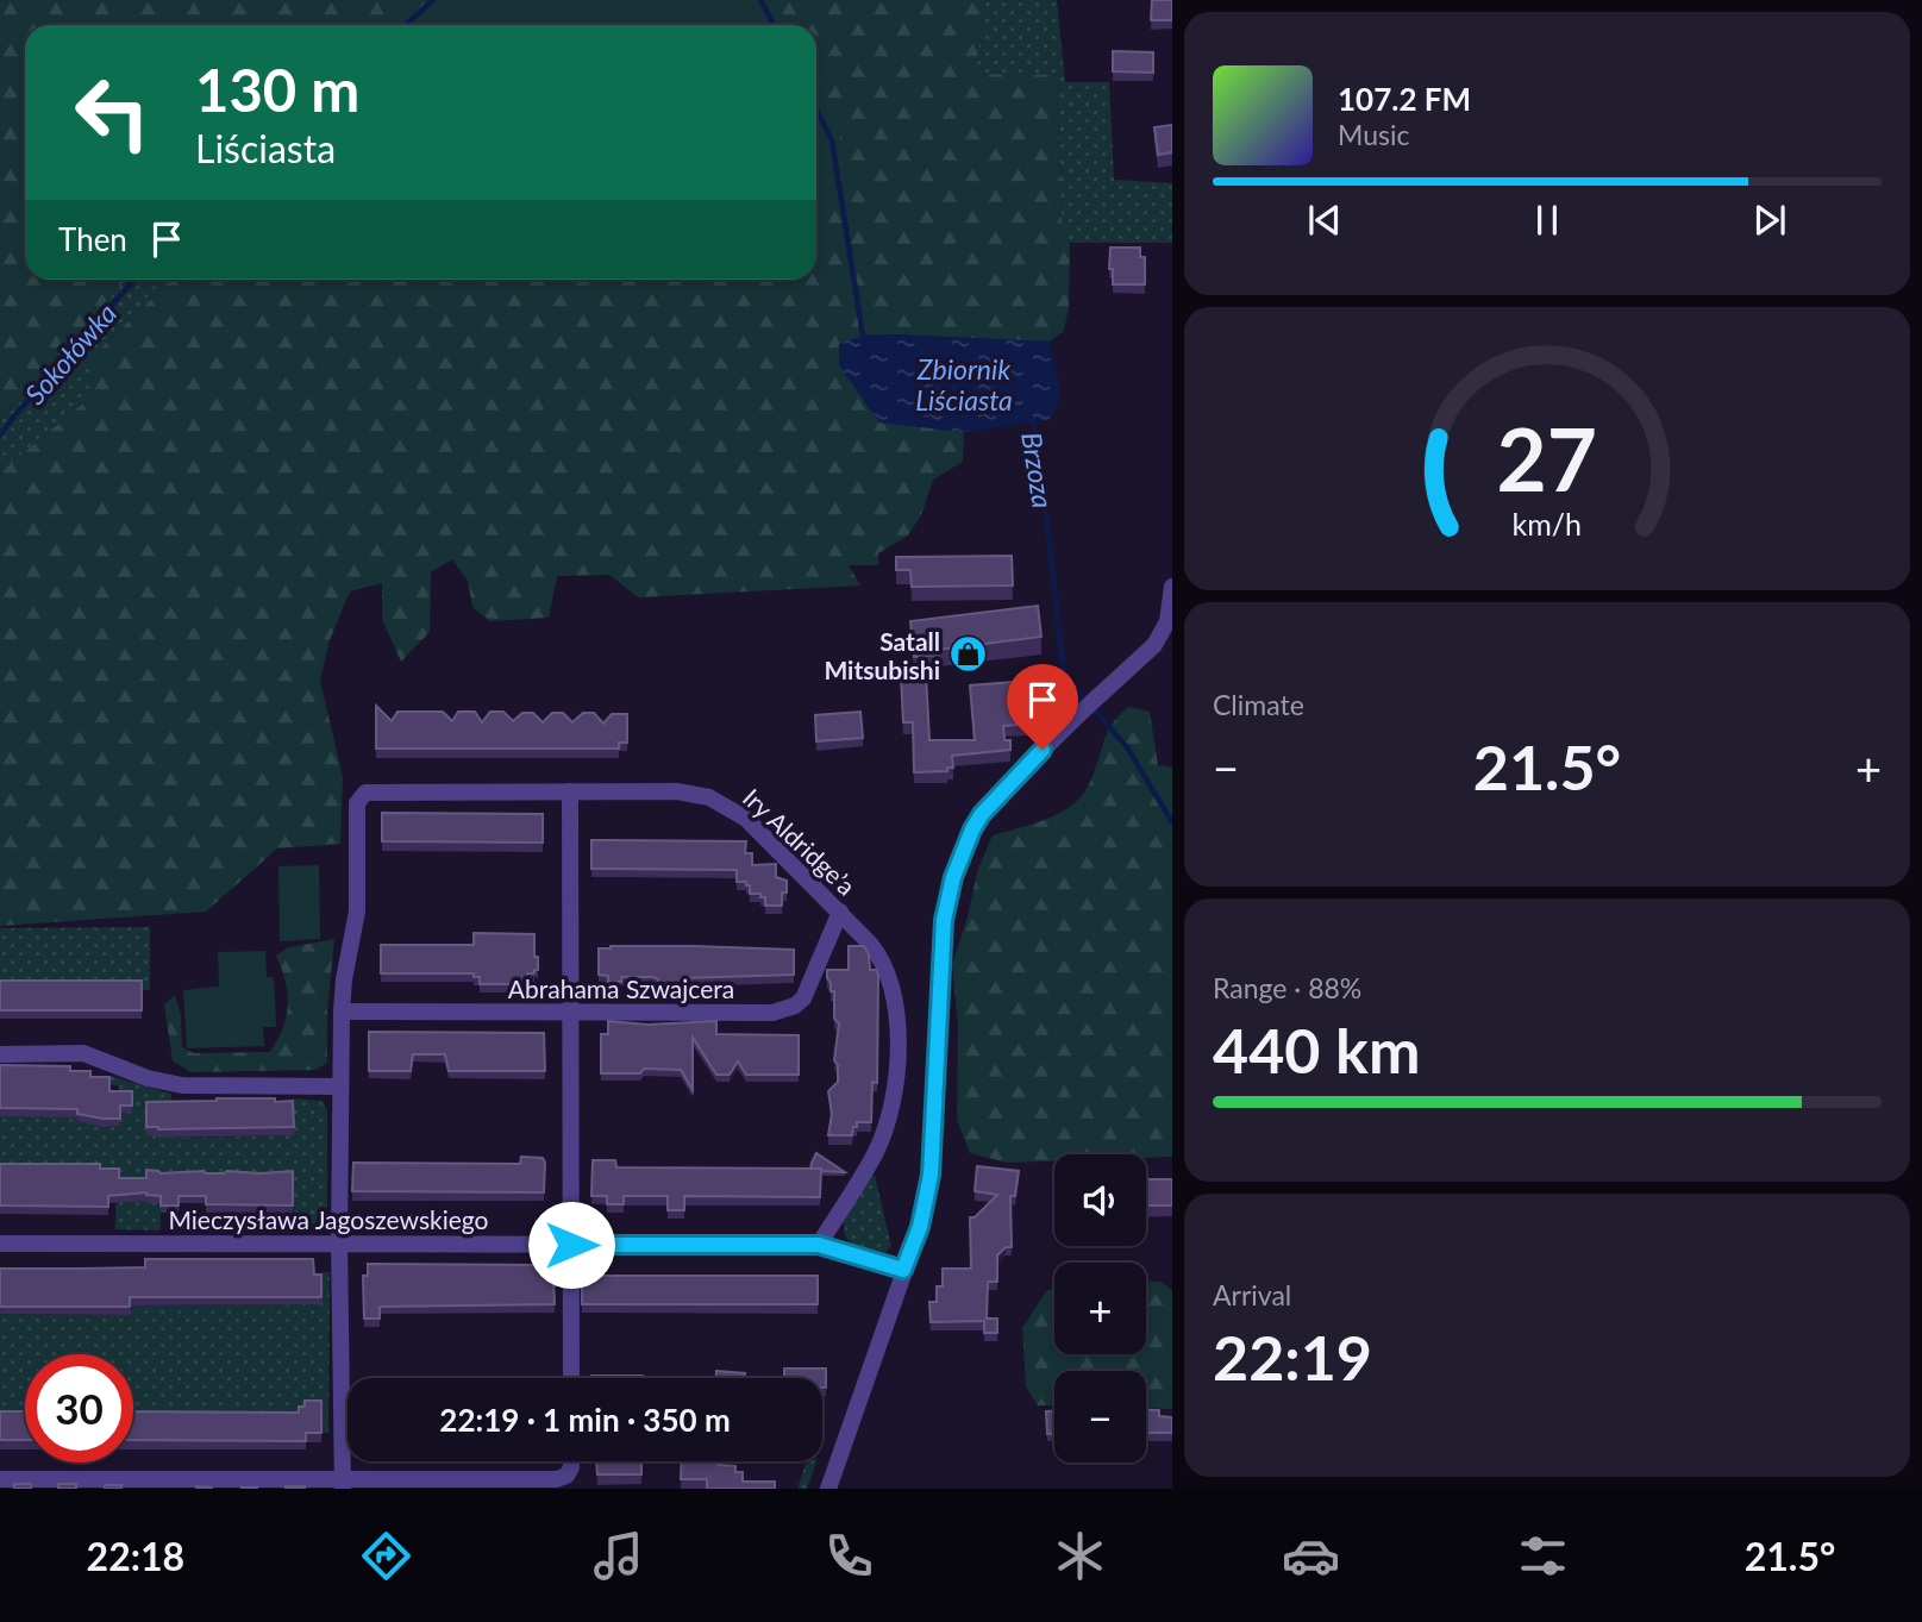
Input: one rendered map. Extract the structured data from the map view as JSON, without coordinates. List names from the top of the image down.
{
  "streets": {
    "street": ["Iry Aldridge’a", "Abrahama Szwajcera", "Mieczysława Jagoszewskiego"]
  },
  "crossings": [
    ["Iry Aldridge’a", "Abrahama Szwajcera"],
    ["Iry Aldridge’a", "Mieczysława Jagoszewskiego"]
  ],
  "water": ["Sokołówka", "Zbiornik Liściasta", "Brzoza"],
  "places": {
    "shop": ["Satall Mitsubishi"]
  },
  "page": {
    "turn": ["130 m", "Liściasta"],
    "song": ["107.2 FM", "Music"],
    "then": "Then",
    "tile": [
      "Climate",
      ["Range · 88%", "440 km"],
      ["Arrival", "22:19"]
    ],
    "heat": ["−", "21.5°", "+"],
    "map_buttons": ["+", "−"],
    "limit": "30",
    "trip": "22:19 · 1 min · 350 m",
    "tabs": ["22:18", "21.5°"],
    "gauge": ["27", "km/h"]
  }
}
